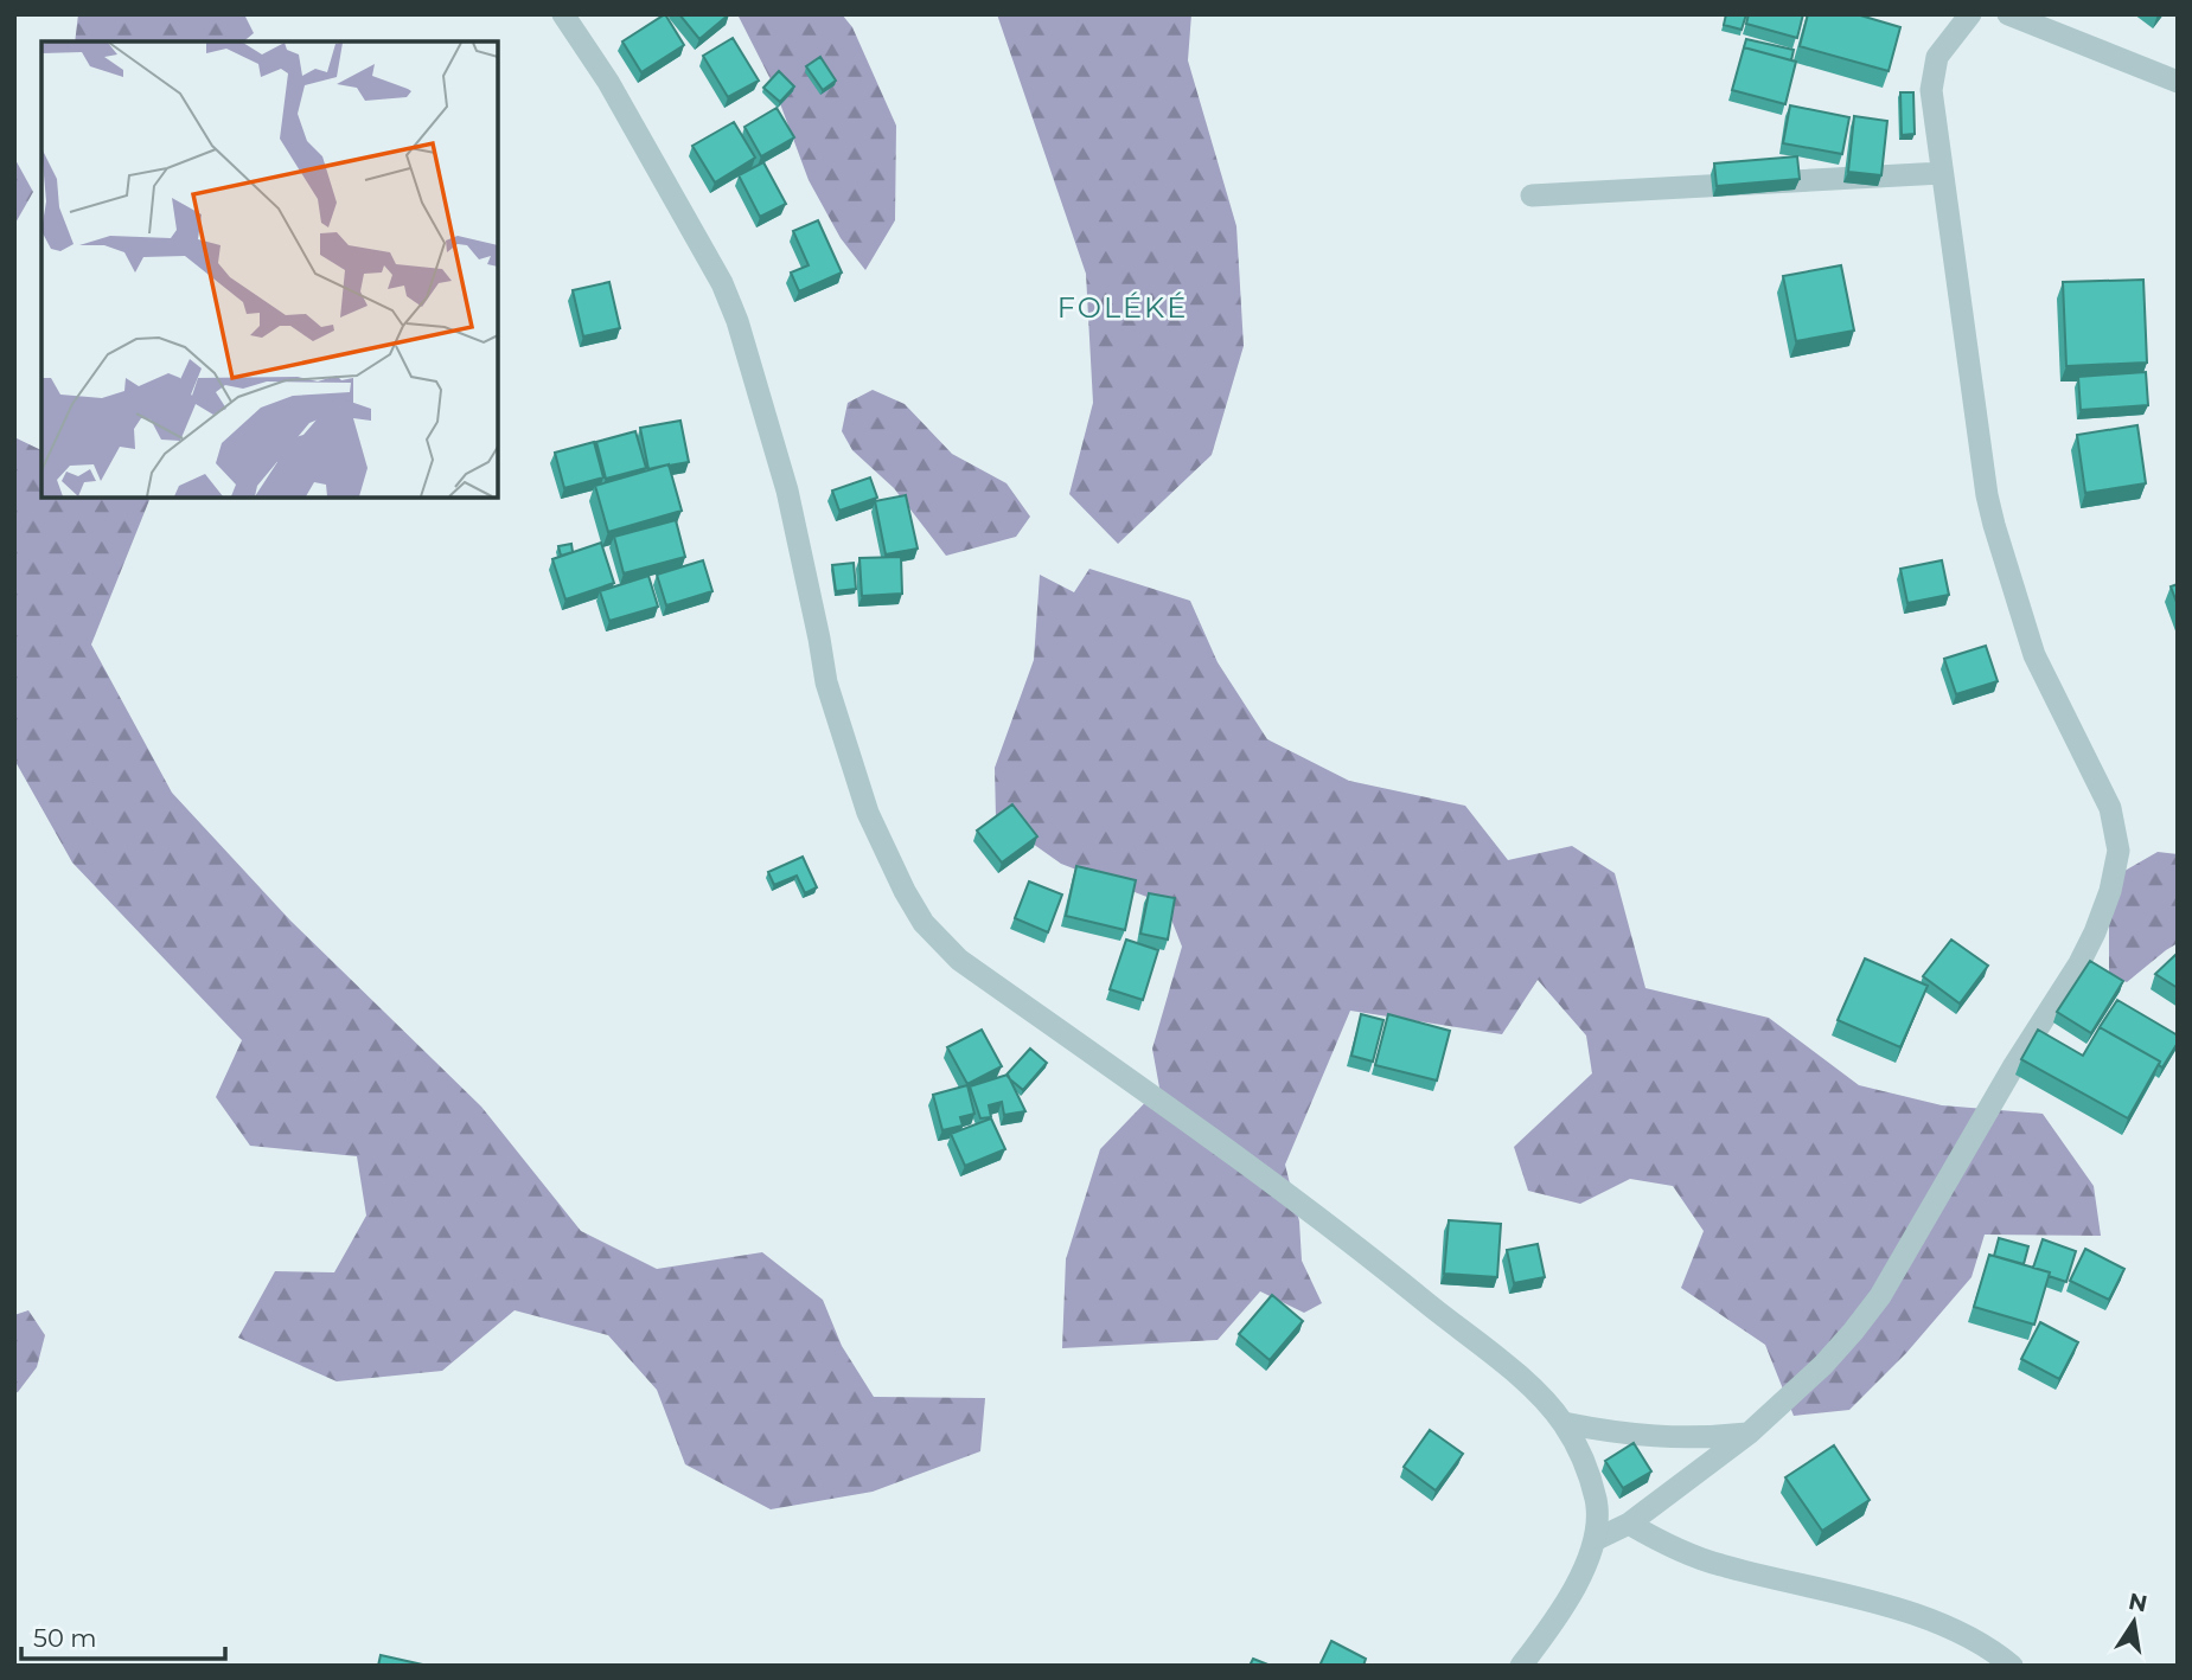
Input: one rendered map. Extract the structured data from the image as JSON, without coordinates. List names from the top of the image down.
{
  "districts": ["FOLÉKÉ"],
  "scale_bar": "50 m",
  "north": "top"
}
